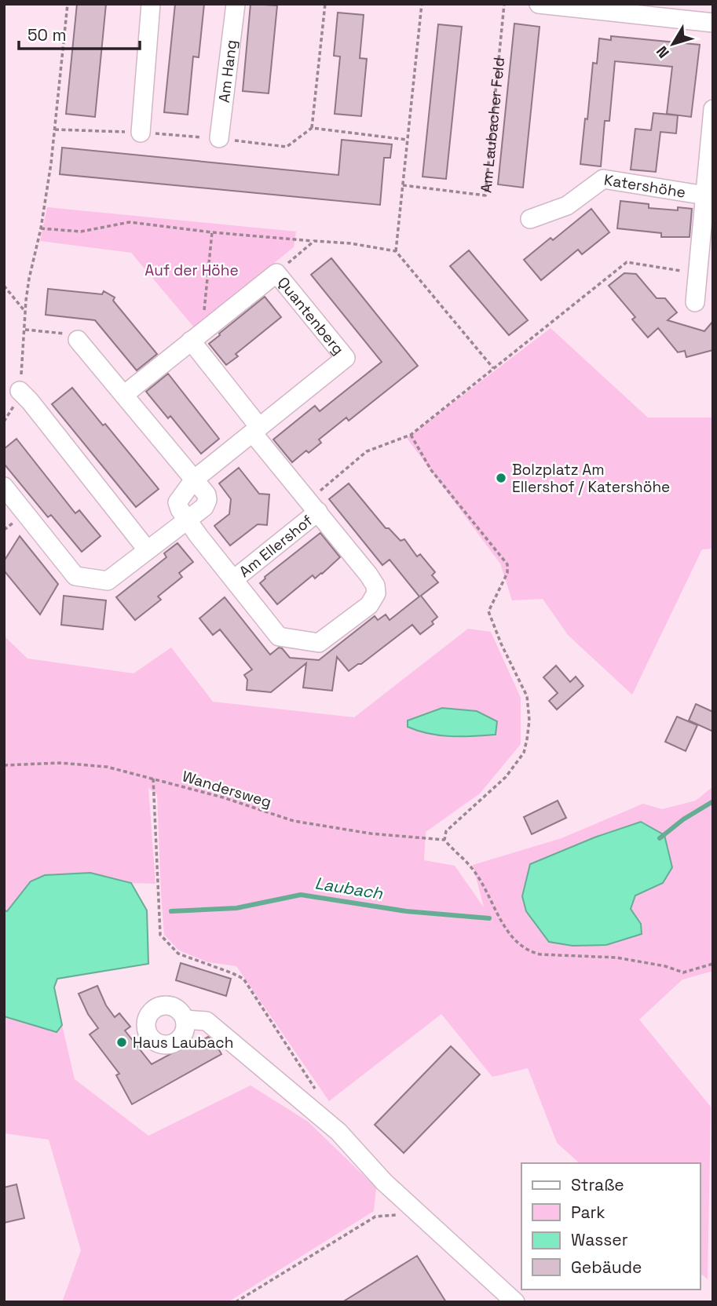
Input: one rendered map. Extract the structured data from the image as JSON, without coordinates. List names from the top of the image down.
{
  "streets": {
    "street": [
      "Am Hang",
      "Katershöhe",
      "Quantenberg",
      "Am Ellershof"
    ],
    "path": ["Am Laubacher Feld", "Wandersweg"]
  },
  "crossings": [
    ["Quantenberg", "Am Ellershof"]
  ],
  "water": ["Laubach"],
  "parks": ["Auf der Höhe"],
  "places": ["Bolzplatz Am Ellershof / Katershöhe", "Haus Laubach"],
  "legend": [
    "Straße",
    "Park",
    "Wasser",
    "Gebäude"
  ],
  "scale_bar": "50 m",
  "north": "bottom left"
}
